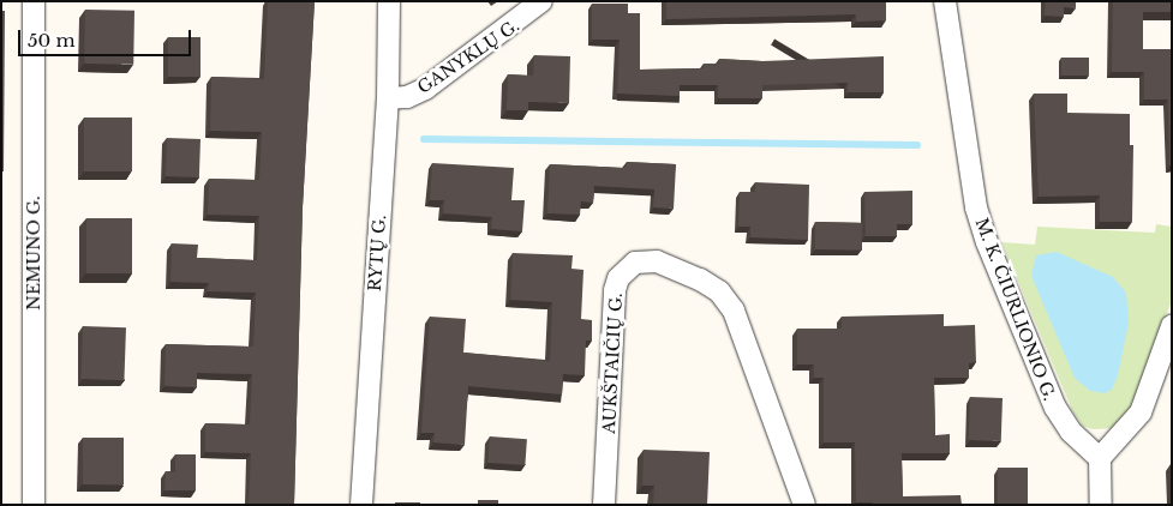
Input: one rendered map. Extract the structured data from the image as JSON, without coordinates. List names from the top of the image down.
{
  "streets": {
    "street": [
      "GANYKLŲ G.",
      "NEMUNO G.",
      "RYTŲ G.",
      "M. K. ČIURLIONIO G.",
      "AUKŠTAIČIŲ G."
    ]
  },
  "crossings": [
    ["GANYKLŲ G.", "RYTŲ G."]
  ],
  "scale_bar": "50 m"
}
